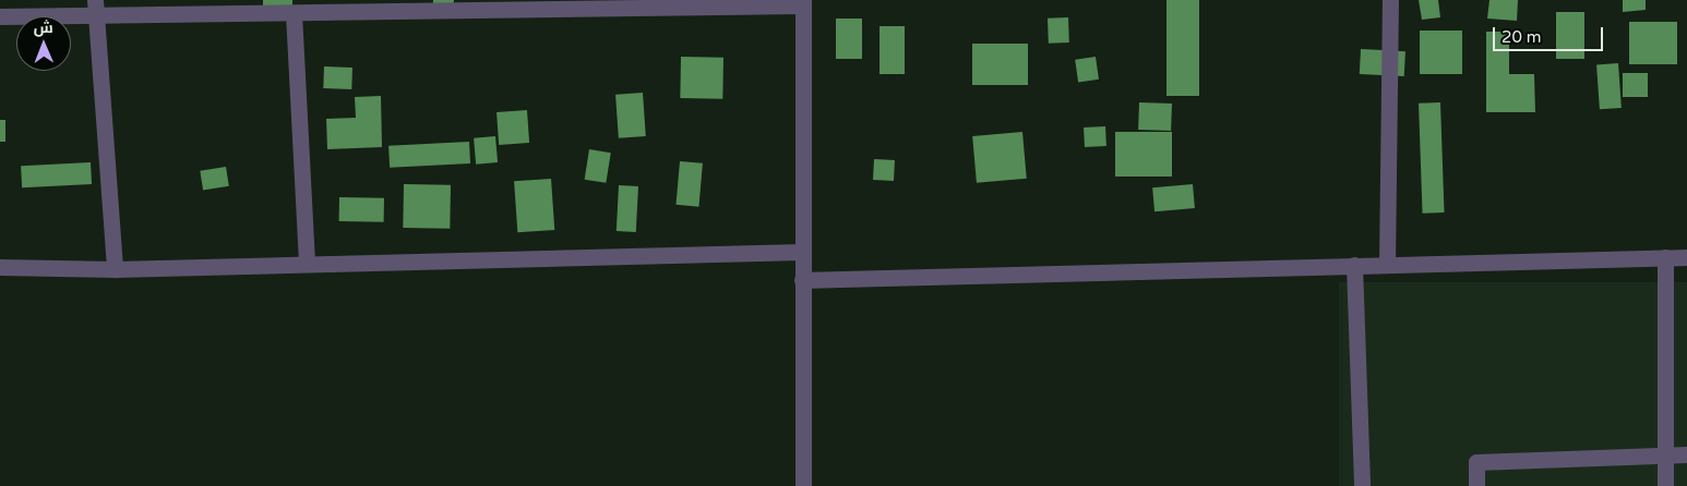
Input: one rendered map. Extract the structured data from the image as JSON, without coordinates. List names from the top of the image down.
{
  "scale_bar": "20 m",
  "north": "top"
}
